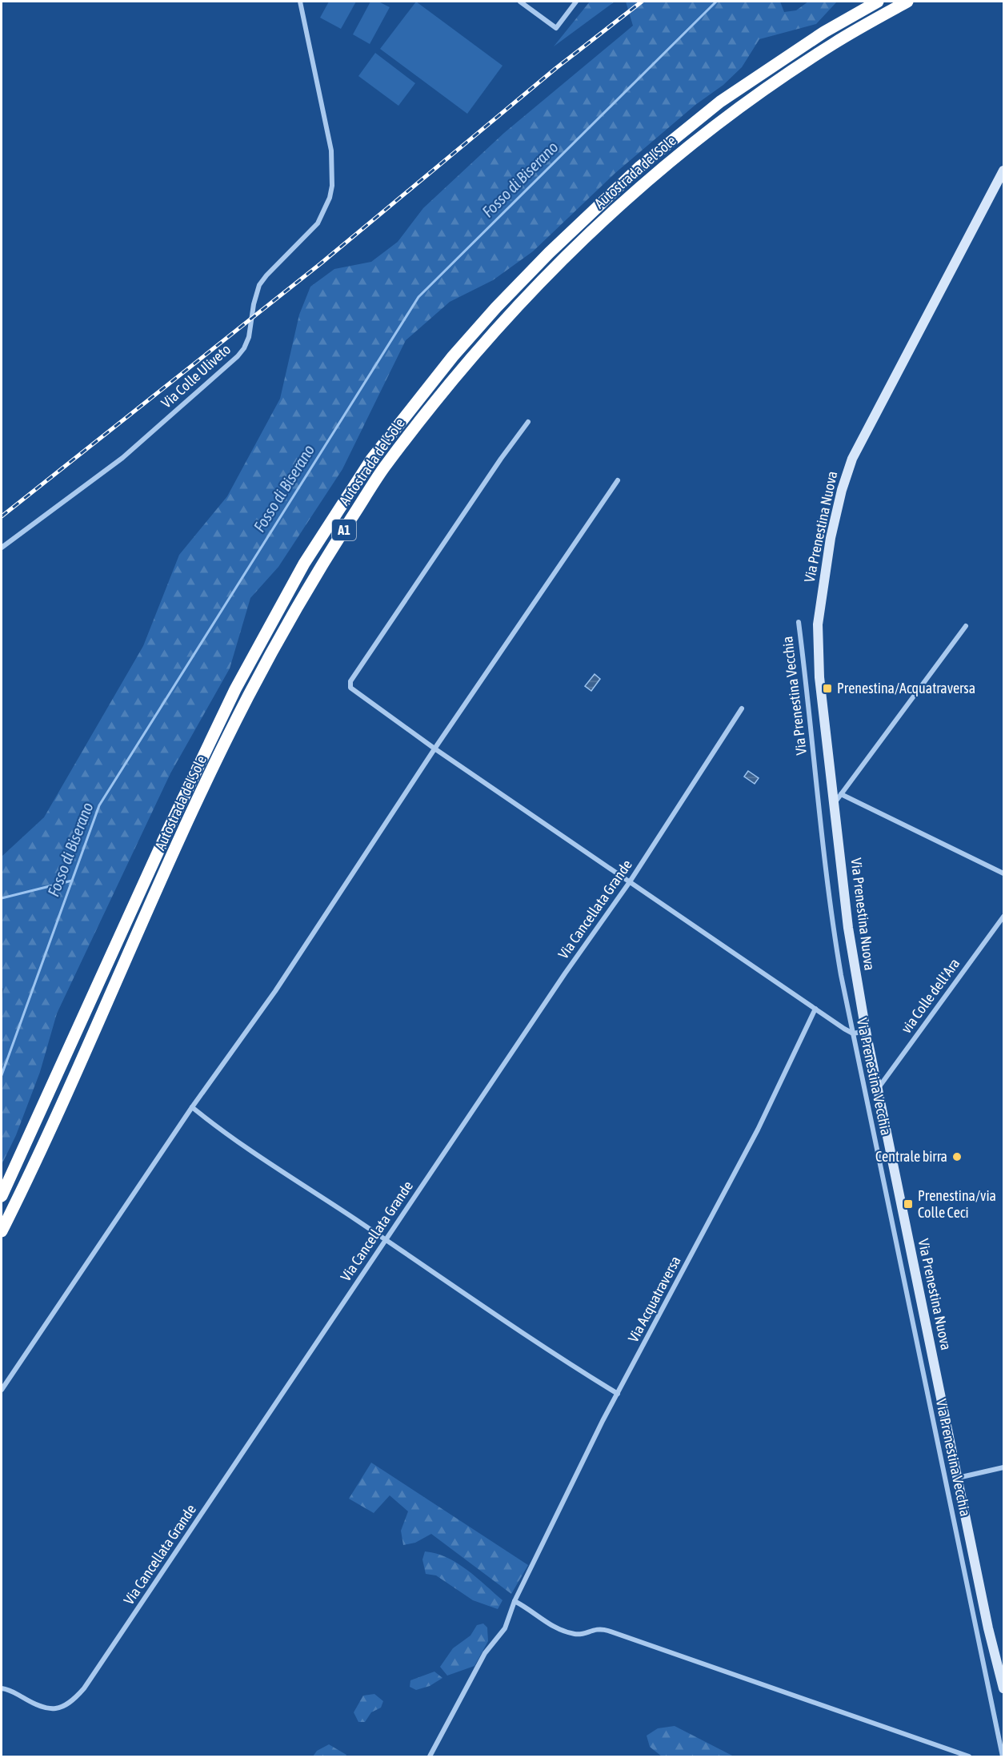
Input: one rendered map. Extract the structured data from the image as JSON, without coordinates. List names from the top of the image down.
{
  "streets": {
    "highway": ["Autostrada del Sole", "A1"],
    "main road": ["Via Prenestina Nuova"],
    "street": [
      "Via Colle Uliveto",
      "Via Prenestina Vecchia",
      "Via Cancellata Grande",
      "via Colle dell'Ara",
      "Via Acquatraversa"
    ]
  },
  "crossings": [
    ["Via Prenestina Nuova", "via Colle dell'Ara"]
  ],
  "water": ["Fosso di Biserano"],
  "places": {
    "transit": ["Prenestina/Acquatraversa", "Prenestina/via Colle Ceci"],
    "other": ["Centrale birra"]
  }
}
